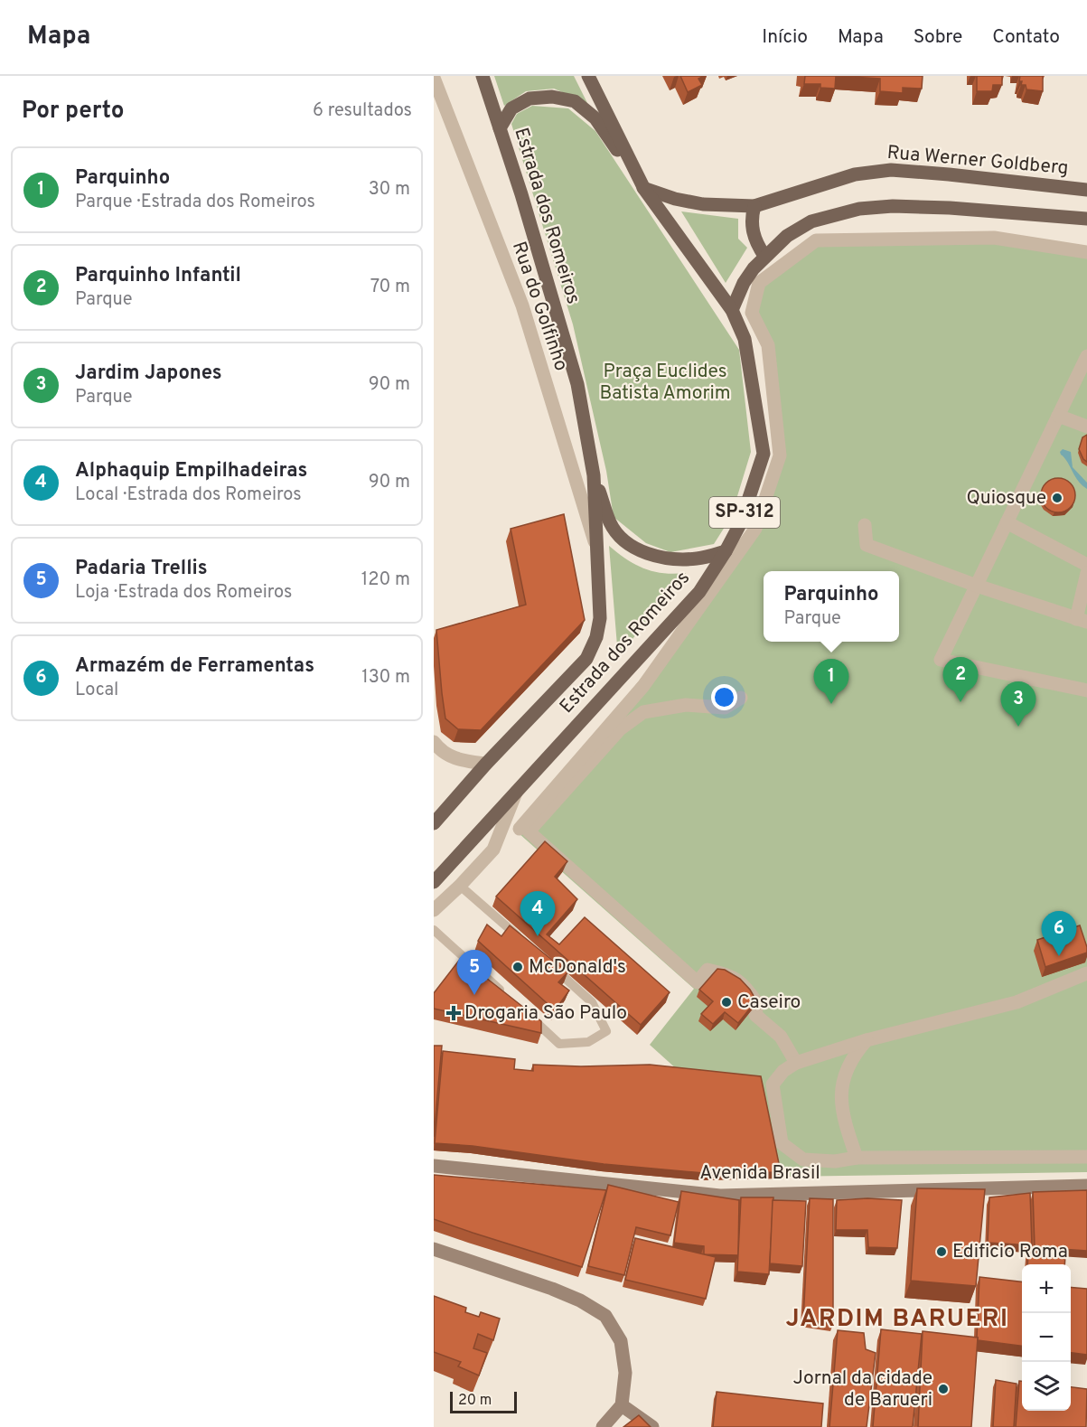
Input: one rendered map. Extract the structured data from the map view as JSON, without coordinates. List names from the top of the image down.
{
  "streets": {
    "main road": ["Rua Werner Goldberg", "Estrada dos Romeiros", "SP-312"],
    "street": ["Rua do Golfinho", "Avenida Brasil"]
  },
  "crossings": [
    ["Rua Werner Goldberg", "Estrada dos Romeiros"],
    ["Estrada dos Romeiros", "Rua do Golfinho"]
  ],
  "districts": ["JARDIM BARUERI"],
  "parks": ["Praça Euclides Batista Amorim"],
  "places": {
    "other": [
      "Quiosque",
      "McDonald's",
      "Caseiro",
      "Edificio Roma",
      "Jornal da cidade de Barueri"
    ],
    "health": ["Drogaria São Paulo"]
  },
  "scale_bar": "20 m",
  "page": {
    "header": "Mapa",
    "nav": [
      "Início",
      "Mapa",
      "Sobre",
      "Contato"
    ],
    "heading": ["Por perto", "6 resultados"],
    "list": [
      {
        "mark": "1",
        "name": "Parquinho",
        "note": "Parque · Estrada dos Romeiros",
        "value": "30 m"
      },
      {
        "mark": "2",
        "name": "Parquinho Infantil",
        "note": "Parque",
        "value": "70 m"
      },
      {
        "mark": "3",
        "name": "Jardim Japones",
        "note": "Parque",
        "value": "90 m"
      },
      {
        "mark": "4",
        "name": "Alphaquip Empilhadeiras",
        "note": "Local · Estrada dos Romeiros",
        "value": "90 m"
      },
      {
        "mark": "5",
        "name": "Padaria Trellis",
        "note": "Loja · Estrada dos Romeiros",
        "value": "120 m"
      },
      {
        "mark": "6",
        "name": "Armazém de Ferramentas",
        "note": "Local",
        "value": "130 m"
      }
    ],
    "popup": ["Parquinho", "Parque"],
    "pins": [
      "2",
      "1",
      "3",
      "4",
      "6",
      "5"
    ],
    "map_buttons": ["+", "−"],
    "scale": "20 m"
  }
}
